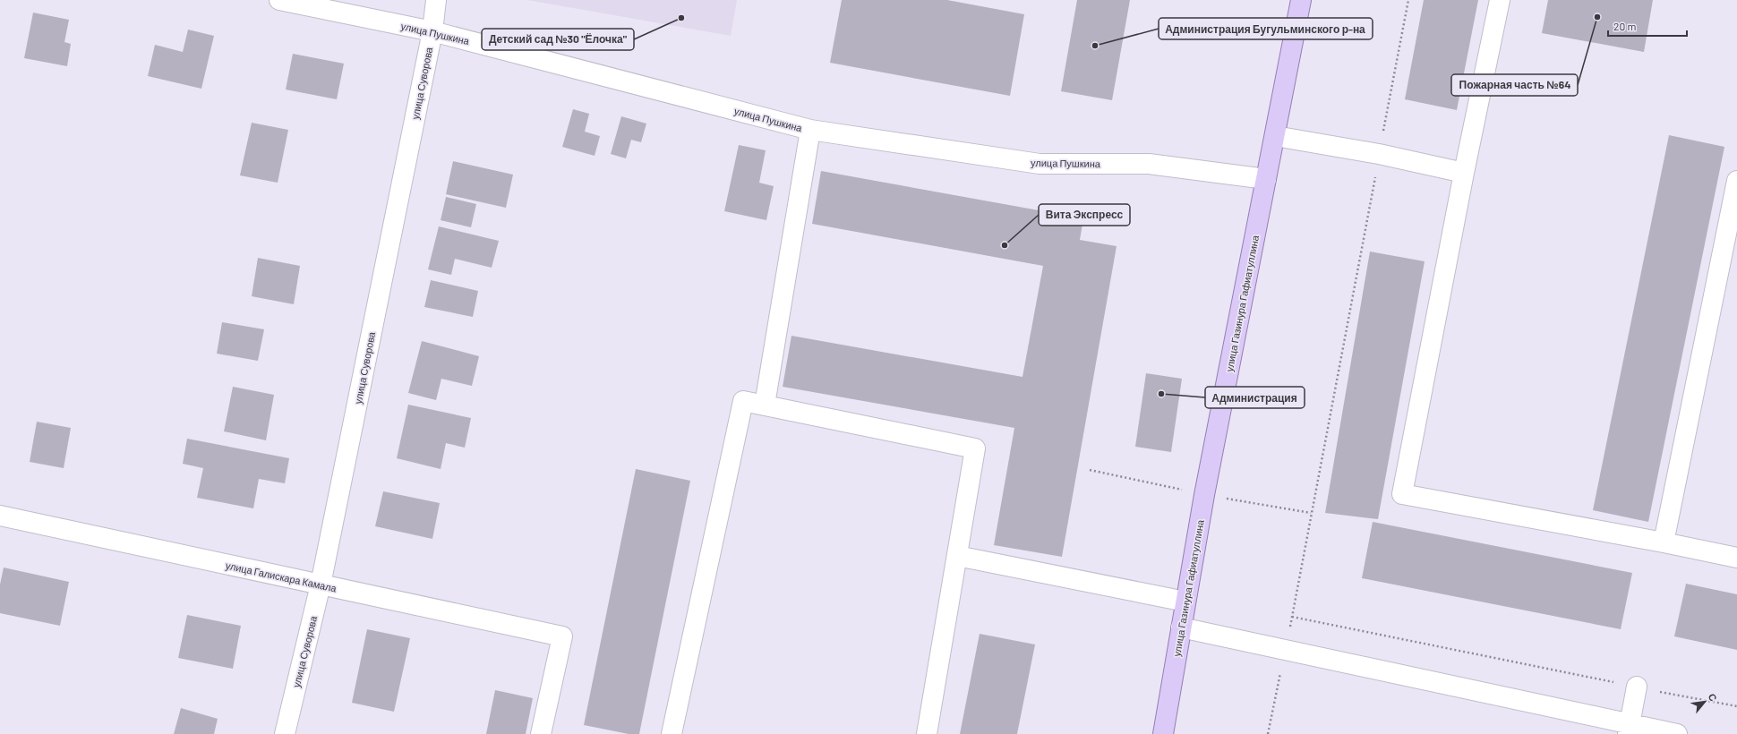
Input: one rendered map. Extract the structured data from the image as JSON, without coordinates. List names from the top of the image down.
{
  "streets": {
    "main road": ["улица Газинура Гафиатуллина"],
    "street": ["улица Пушкина", "улица Суворова", "улица Галискара Камала"]
  },
  "crossings": [
    ["улица Пушкина", "улица Суворова"],
    ["улица Пушкина", "улица Газинура Гафиатуллина"],
    ["улица Суворова", "улица Галискара Камала"]
  ],
  "places": [
    "Пожарная часть №64",
    "Детский сад №30 \"Ёлочка\"",
    "Администрация Бугульминского р-на",
    "Вита Экспресс",
    "Администрация"
  ],
  "scale_bar": "20 m",
  "north": "top right"
}
